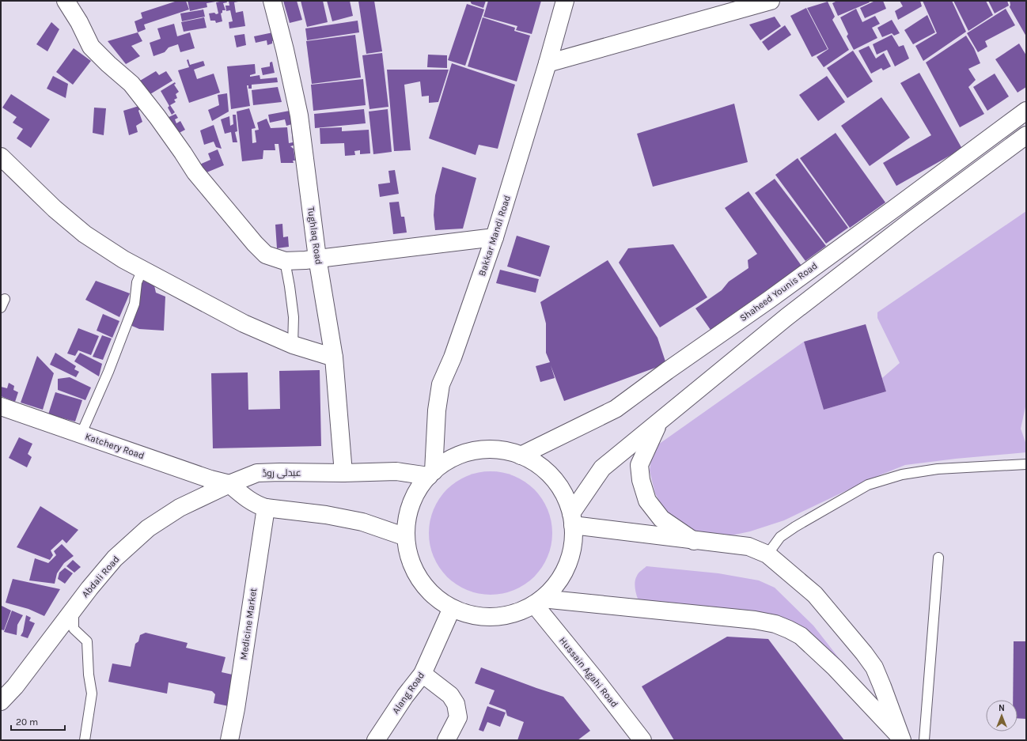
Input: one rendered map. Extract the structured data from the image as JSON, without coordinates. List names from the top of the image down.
{
  "streets": {
    "main road": [
      "Tughlaq Road",
      "Bakkar Mandi Road",
      "Shaheed Younis Road",
      "Katchery Road",
      "عبدلی روڈ",
      "Abdali Road",
      "Medicine Market",
      "Hussain Agahi Road",
      "Alang Road"
    ]
  },
  "crossings": [
    ["Tughlaq Road", "عبدلی روڈ"],
    ["Bakkar Mandi Road", "عبدلی روڈ"],
    ["Katchery Road", "عبدلی روڈ"],
    ["Katchery Road", "Abdali Road"],
    ["عبدلی روڈ", "Abdali Road"]
  ],
  "scale_bar": "20 m",
  "north": "top"
}
